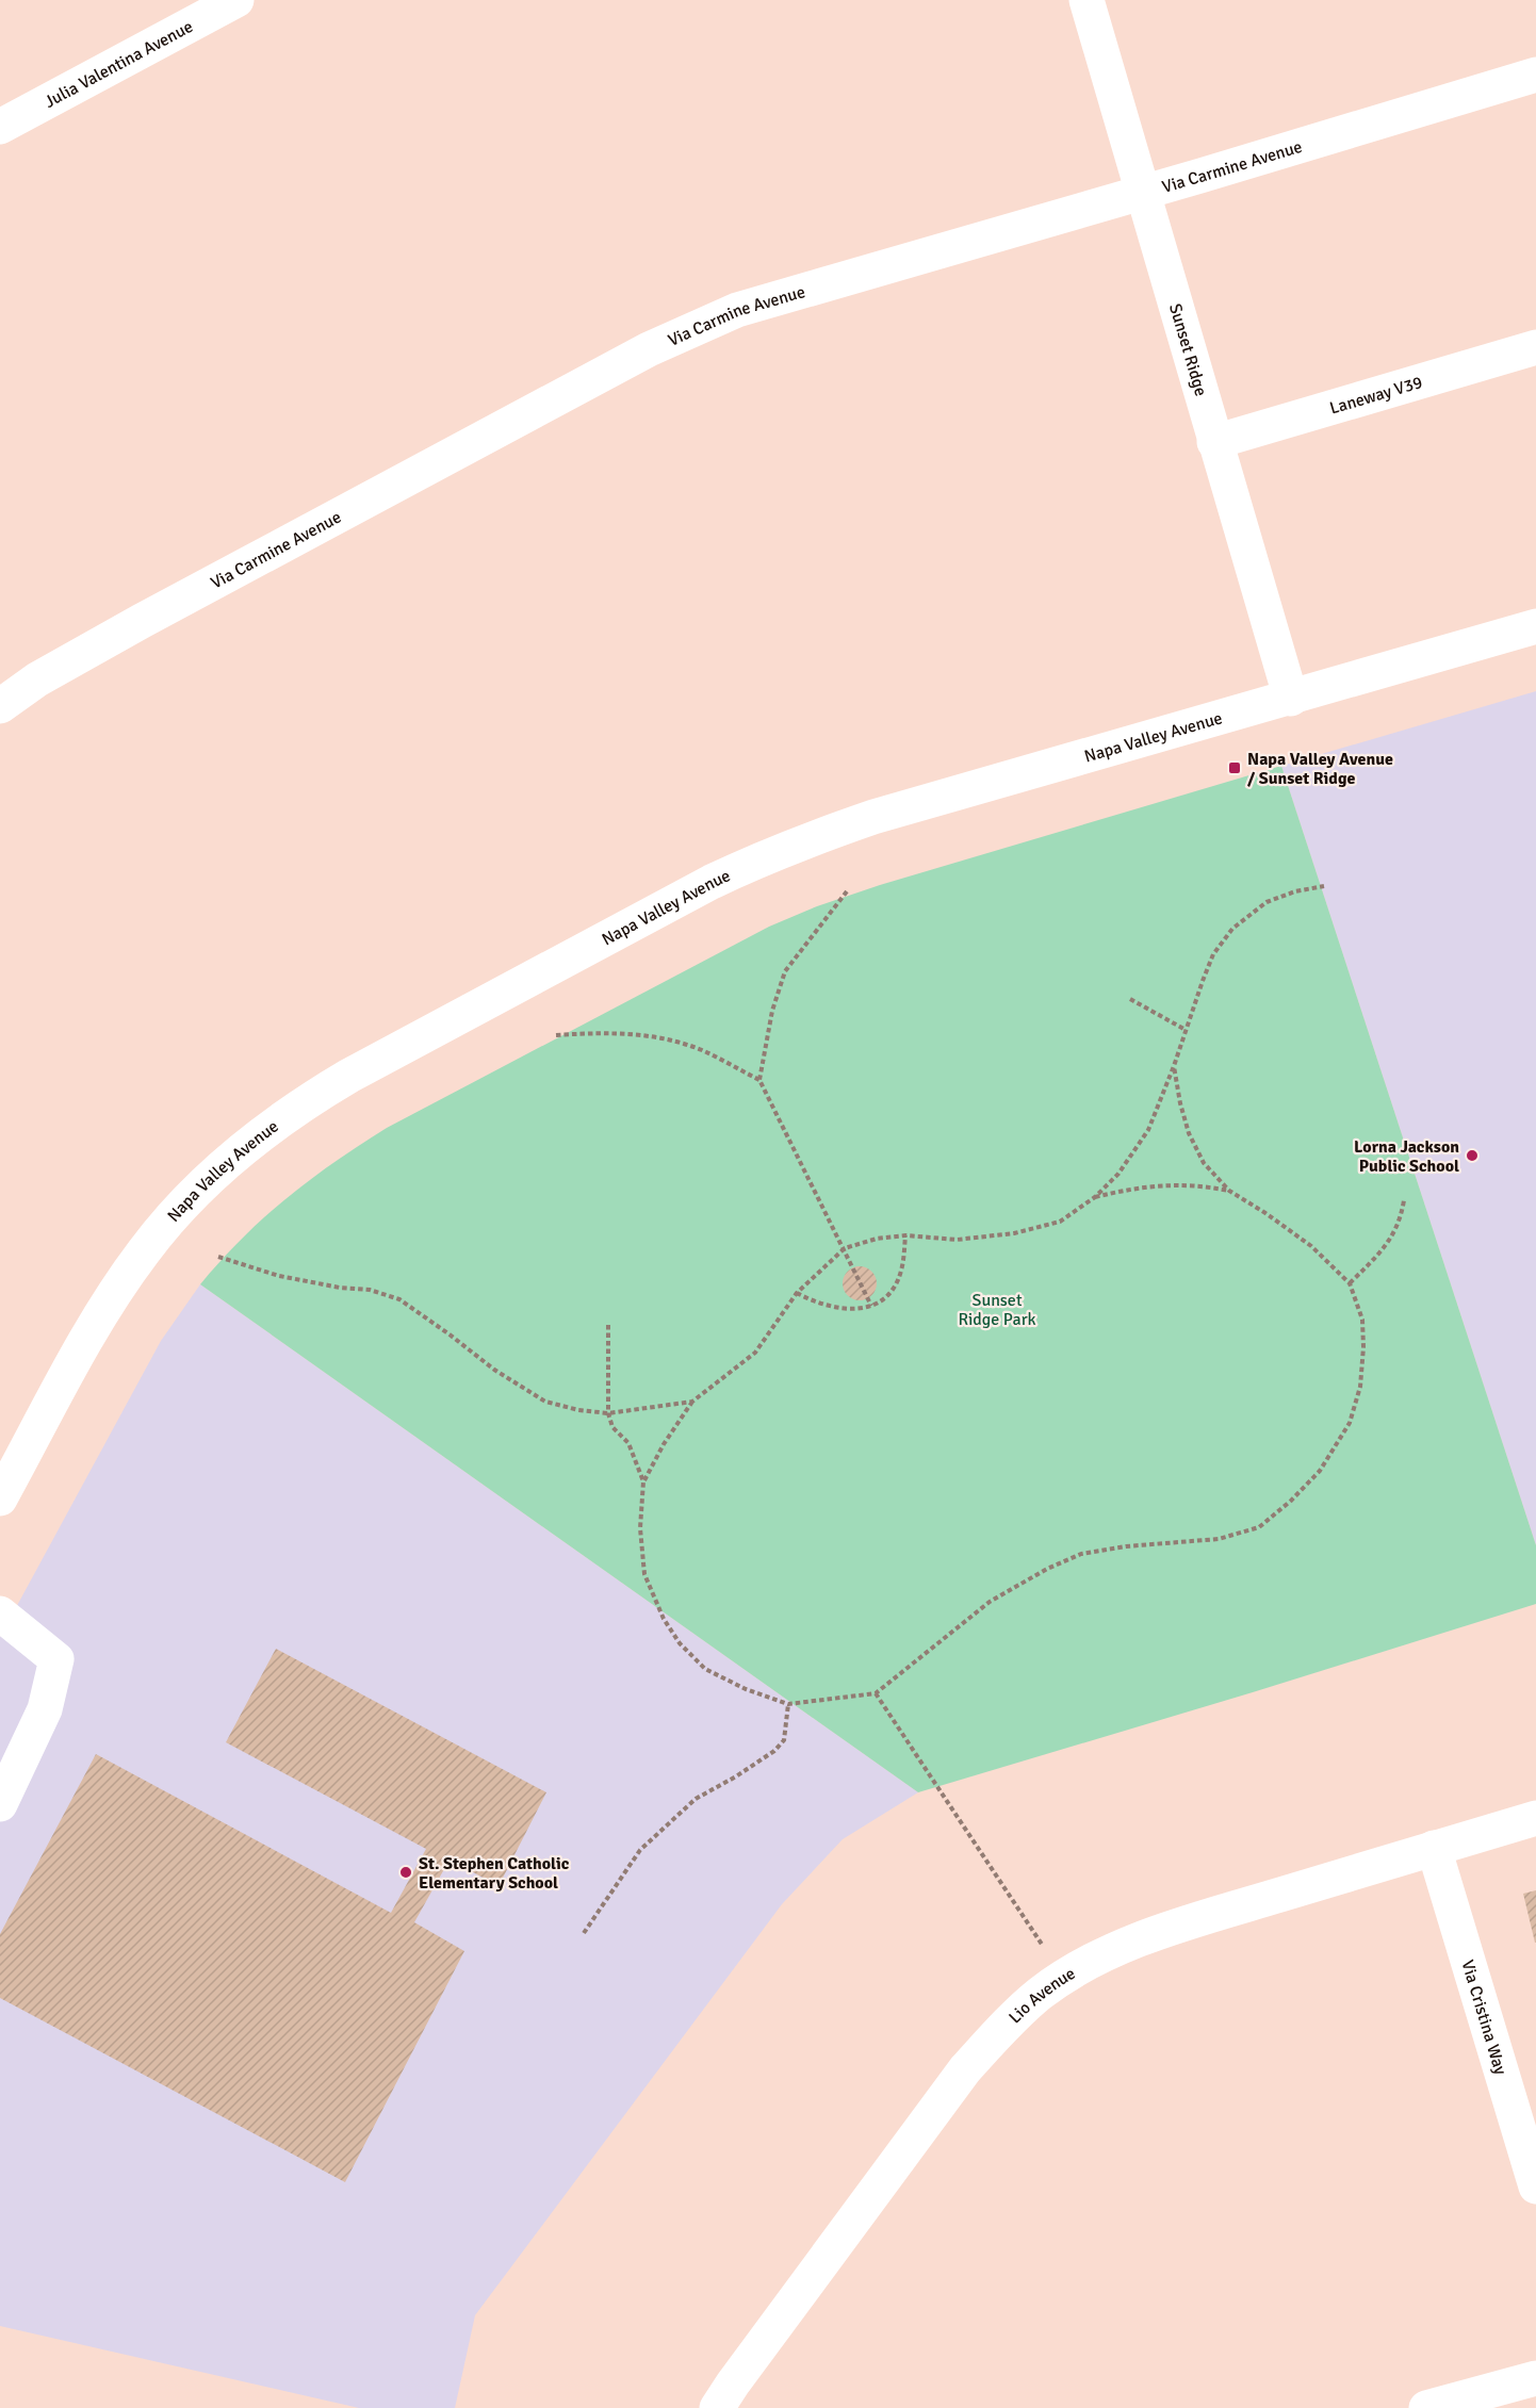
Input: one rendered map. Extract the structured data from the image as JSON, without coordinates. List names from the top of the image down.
{
  "streets": {
    "street": [
      "Julia Valentina Avenue",
      "Via Carmine Avenue",
      "Sunset Ridge",
      "Laneway V39",
      "Napa Valley Avenue",
      "Lio Avenue",
      "Via Cristina Way"
    ]
  },
  "crossings": [
    ["Via Carmine Avenue", "Sunset Ridge"],
    ["Sunset Ridge", "Laneway V39"],
    ["Sunset Ridge", "Napa Valley Avenue"],
    ["Lio Avenue", "Via Cristina Way"]
  ],
  "parks": ["Sunset Ridge Park"],
  "places": {
    "transit": ["Napa Valley Avenue / Sunset Ridge"],
    "other": ["Lorna Jackson Public School", "St. Stephen Catholic Elementary School"]
  }
}
